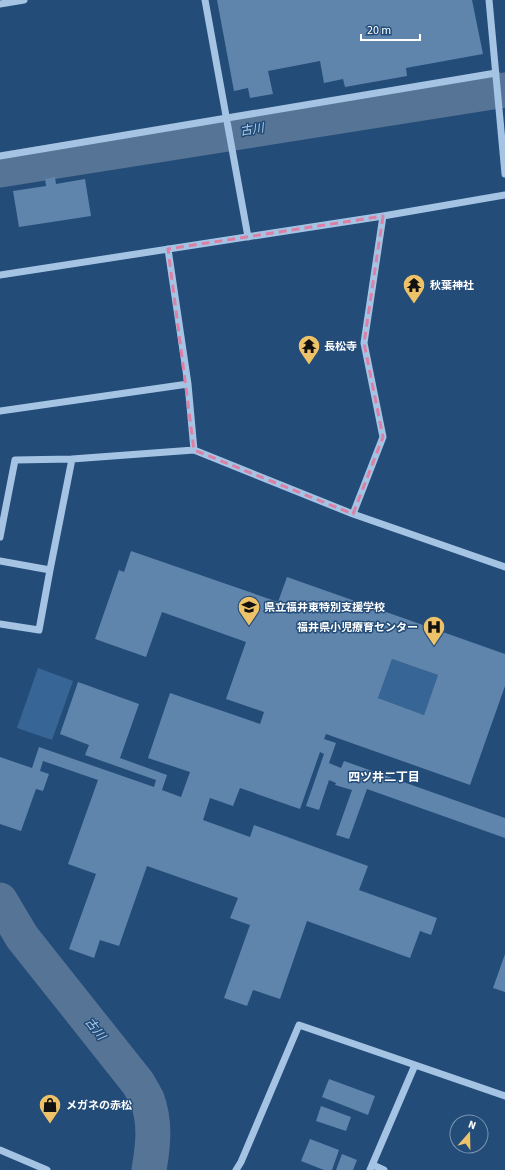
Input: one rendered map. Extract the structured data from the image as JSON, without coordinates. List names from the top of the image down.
{
  "districts": ["四ツ井二丁目"],
  "water": ["古川"],
  "places": {
    "temple": ["秋葉神社", "長松寺"],
    "school or university": ["県立福井東特別支援学校"],
    "hospital": ["福井県小児療育センター"],
    "shop": ["メガネの赤松"]
  },
  "scale_bar": "20 m",
  "north": "top"
}
